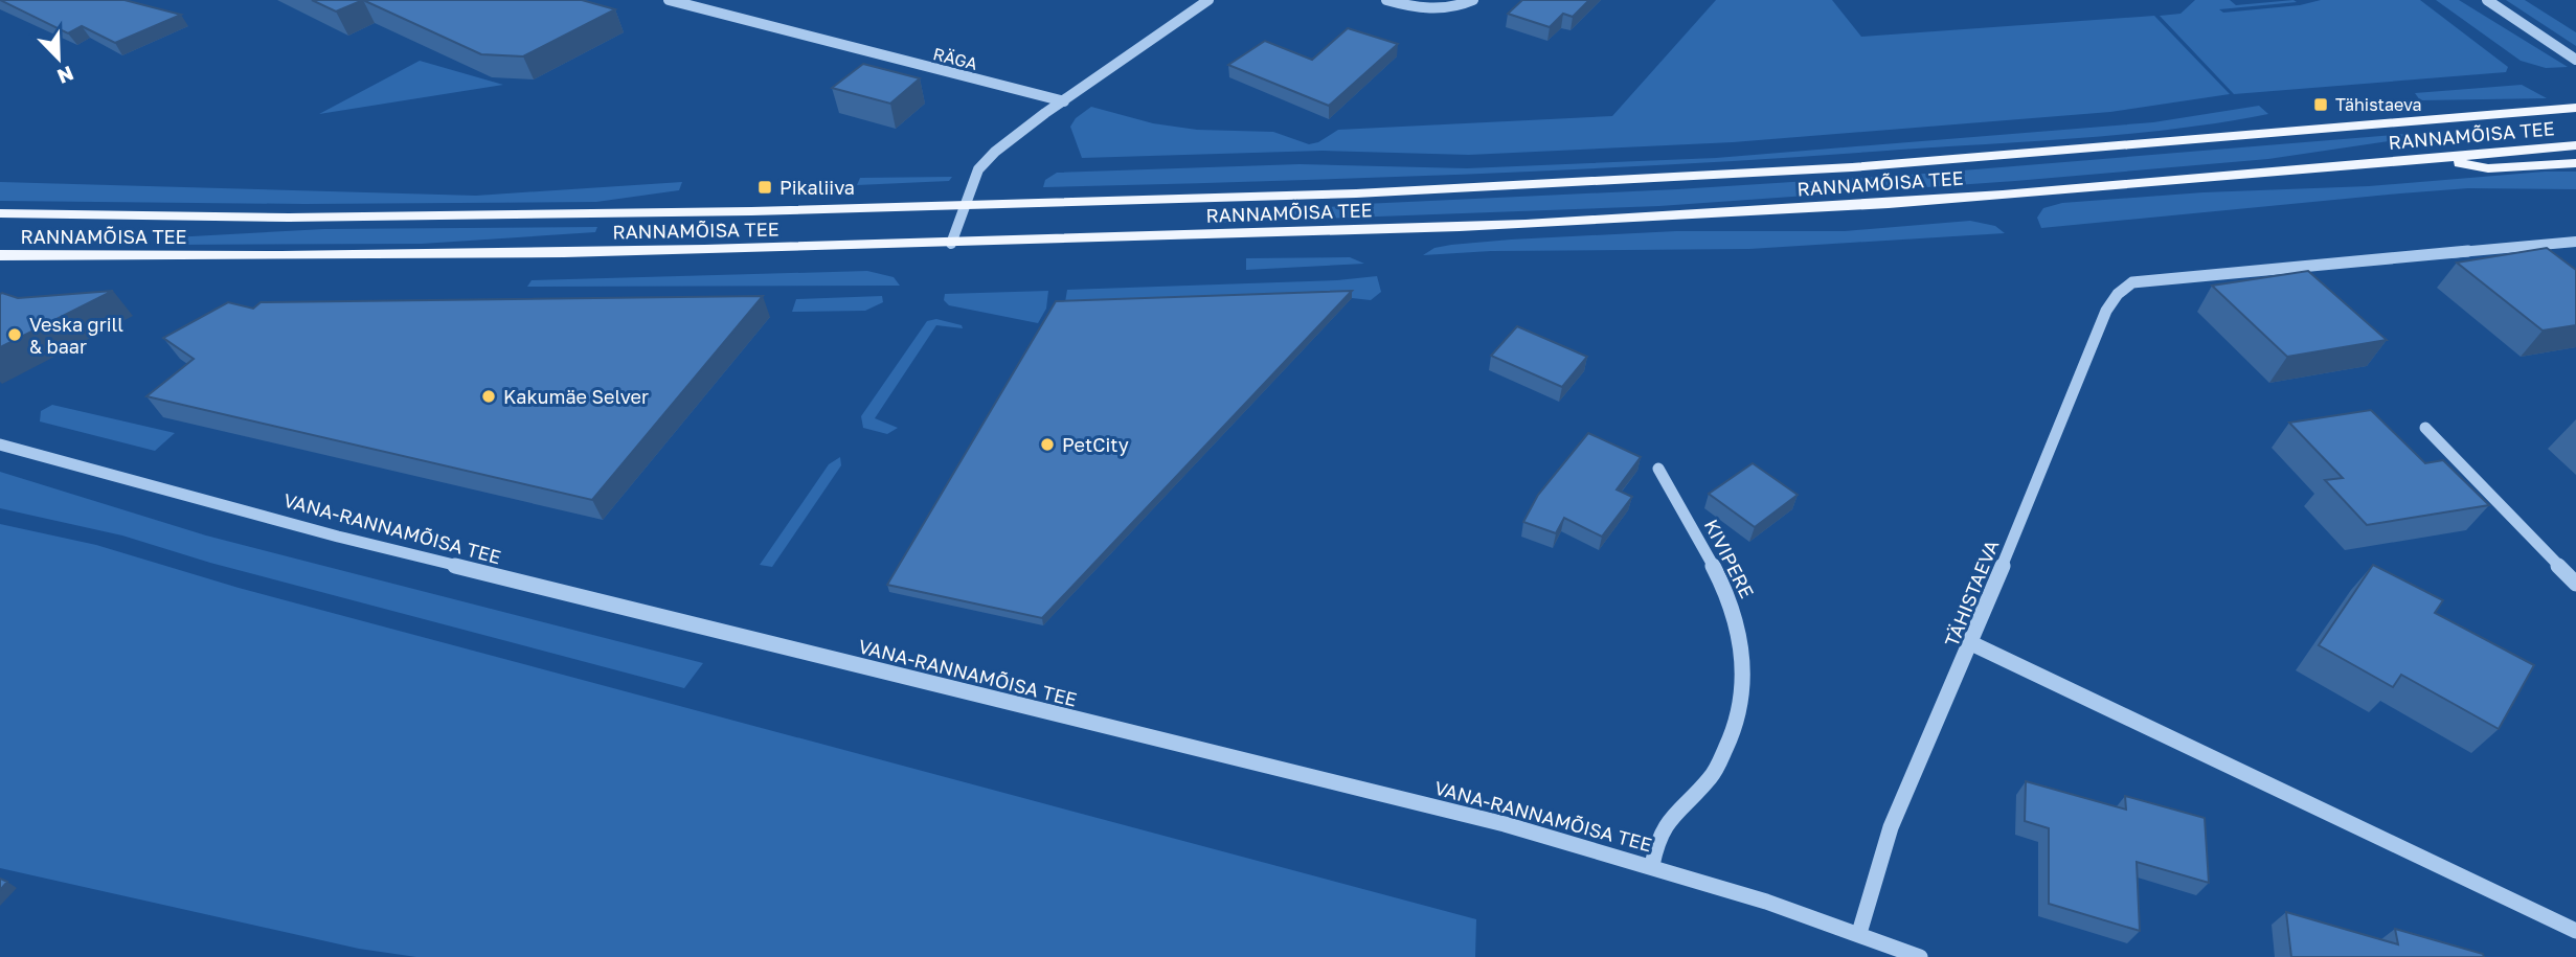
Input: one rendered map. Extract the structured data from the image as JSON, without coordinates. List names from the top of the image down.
{
  "streets": {
    "main road": ["RANNAMÕISA TEE"],
    "street": [
      "RÄGA",
      "VANA-RANNAMÕISA TEE",
      "KIVIPERE",
      "TÄHISTAEVA"
    ]
  },
  "crossings": [
    ["VANA-RANNAMÕISA TEE", "KIVIPERE"],
    ["VANA-RANNAMÕISA TEE", "TÄHISTAEVA"]
  ],
  "places": {
    "transit": ["Tähistaeva", "Pikaliiva"],
    "other": ["Veska grill & baar", "Kakumäe Selver", "PetCity"]
  },
  "north": "bottom right"
}
